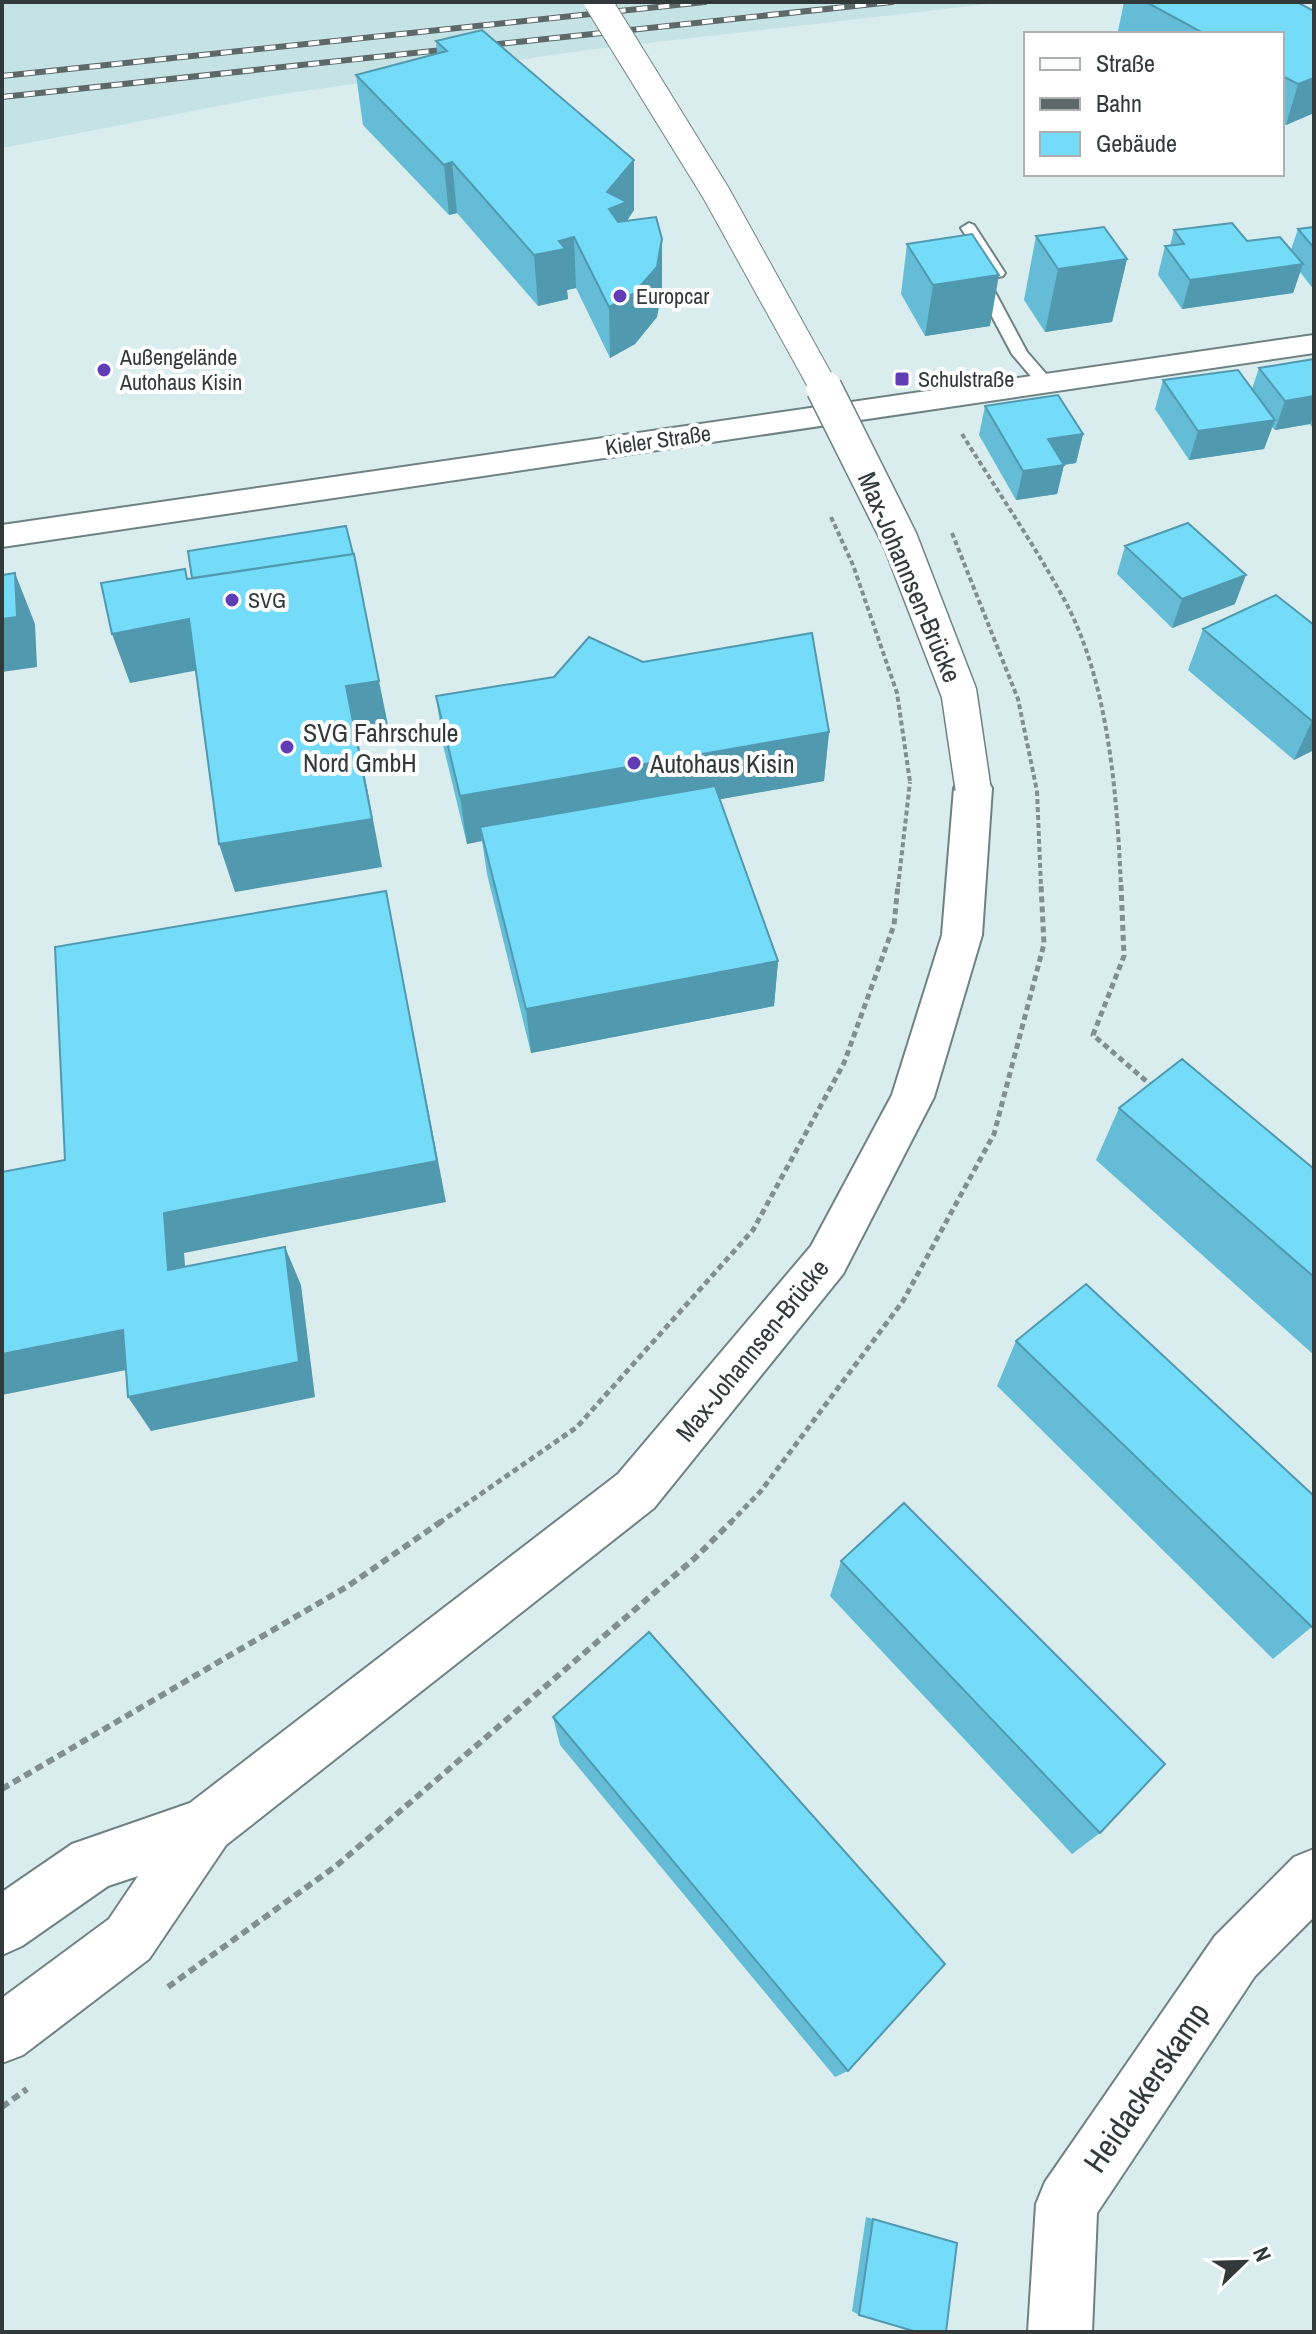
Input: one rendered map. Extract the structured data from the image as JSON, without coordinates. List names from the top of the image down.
{
  "streets": {
    "main road": ["Kieler Straße", "Max-Johannsen-Brücke", "Heidackerskamp"]
  },
  "places": {
    "other": [
      "Europcar",
      "Außengelände Autohaus Kisin",
      "SVG",
      "SVG Fahrschule Nord GmbH",
      "Autohaus Kisin"
    ],
    "transit": ["Schulstraße"]
  },
  "legend": ["Straße", "Bahn", "Gebäude"],
  "north": "top right"
}
